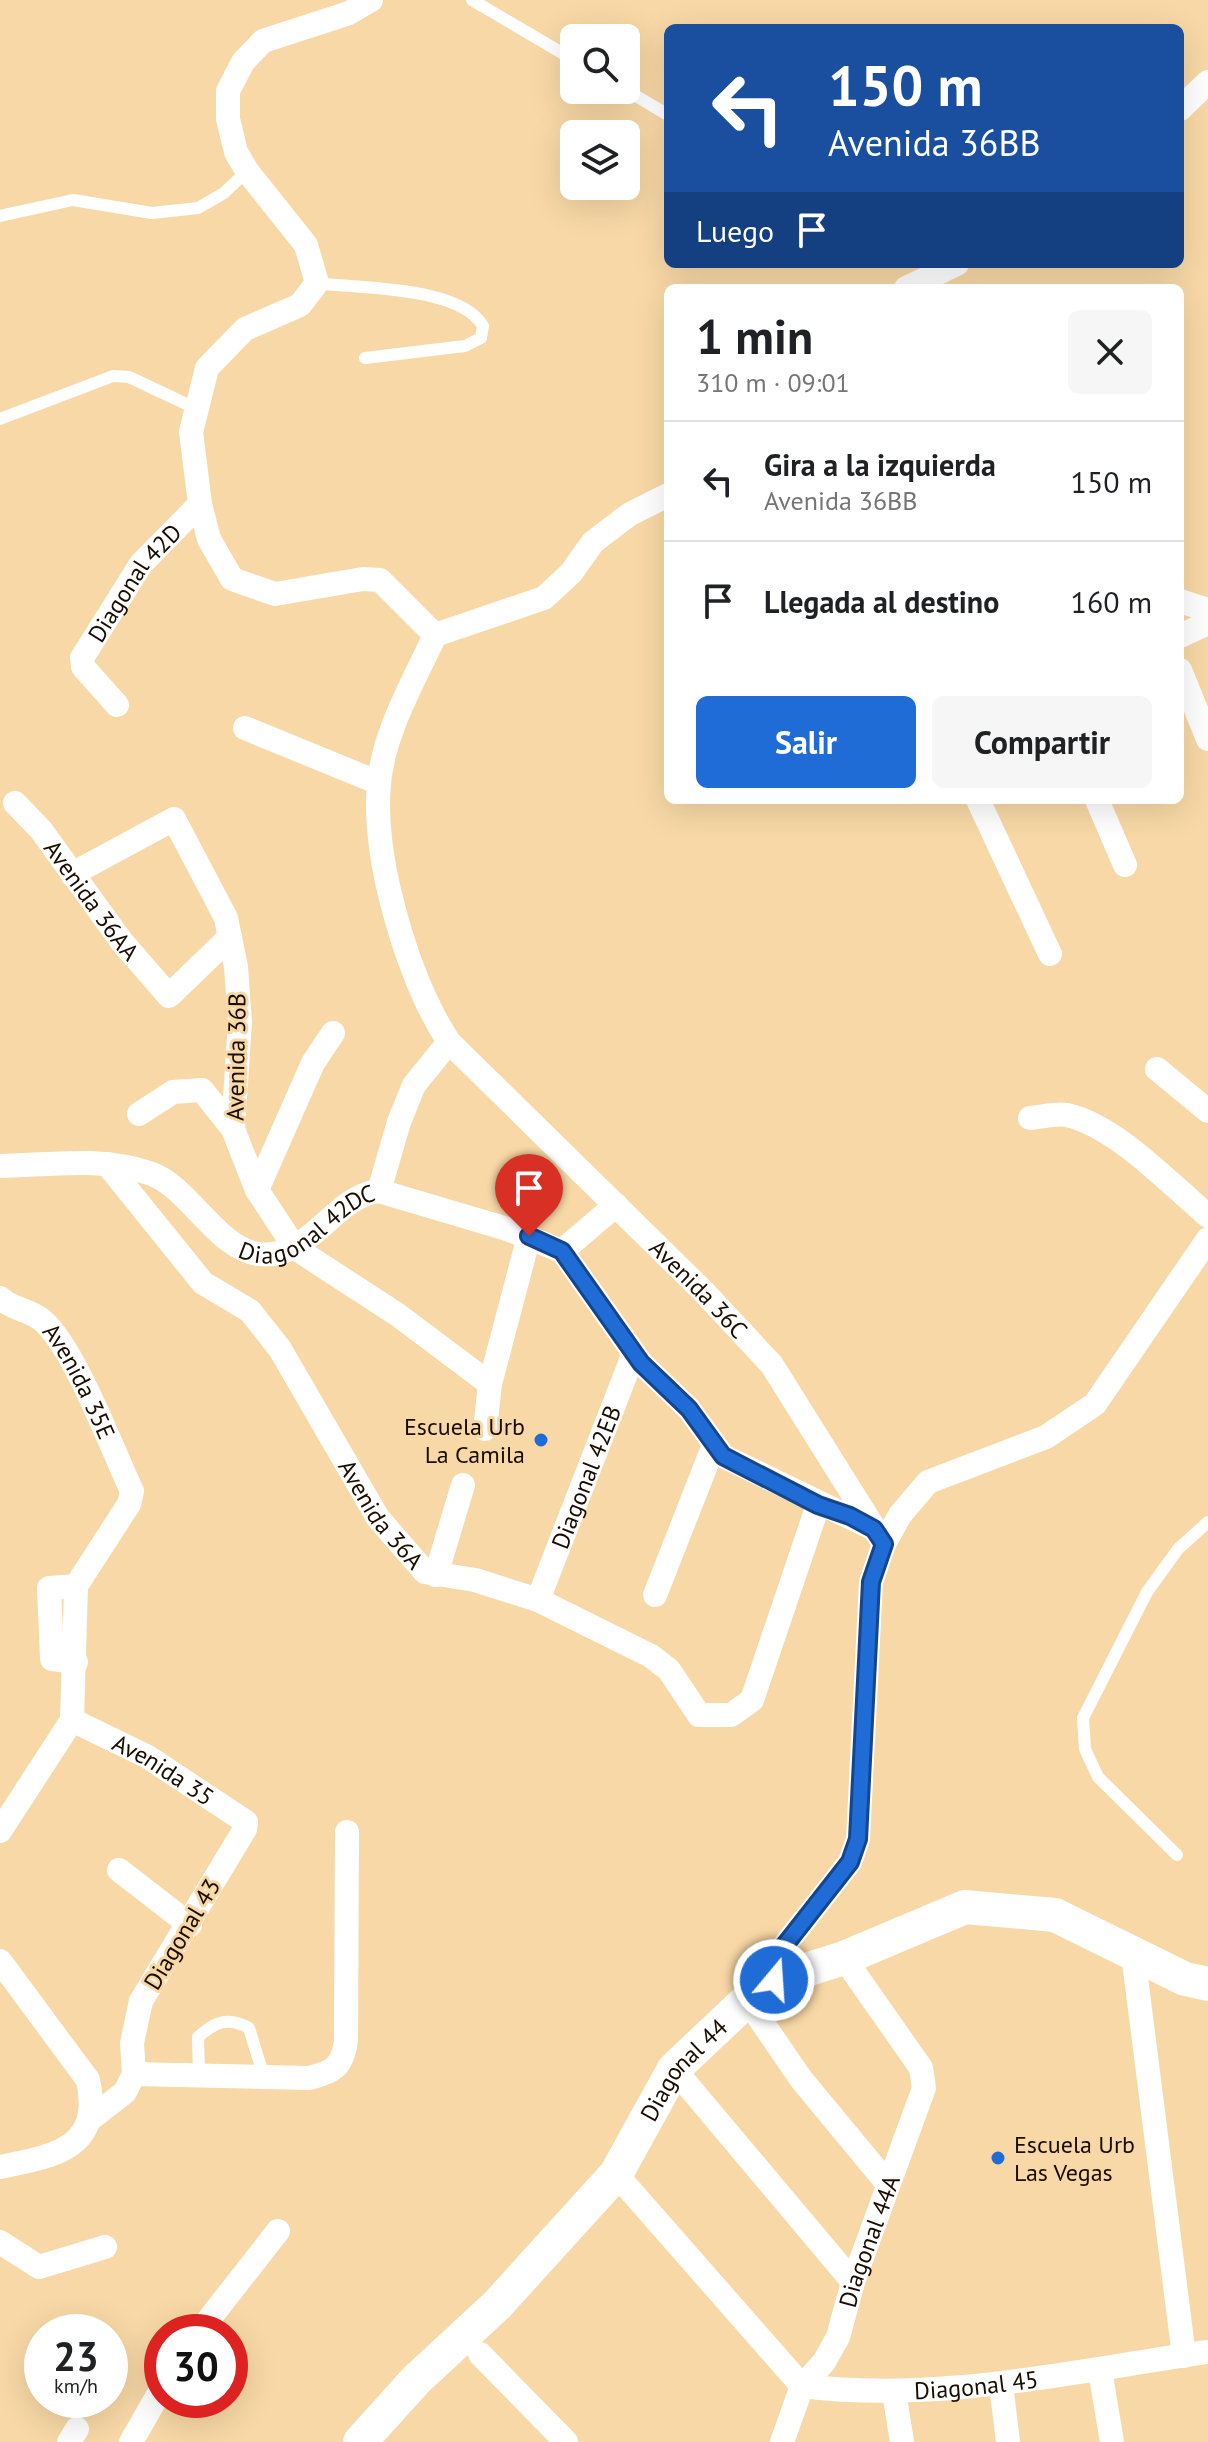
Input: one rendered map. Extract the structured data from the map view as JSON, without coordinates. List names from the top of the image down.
{
  "streets": {
    "main road": ["Diagonal 44"],
    "street": [
      "Diagonal 42D",
      "Avenida 36AA",
      "Avenida 36B",
      "Diagonal 42DC",
      "Avenida 36C",
      "Avenida 35E",
      "Diagonal 42EB",
      "Avenida 36A",
      "Avenida 35",
      "Diagonal 43",
      "Diagonal 44A",
      "Diagonal 45"
    ]
  },
  "crossings": [
    ["Avenida 36AA", "Avenida 36B"],
    ["Avenida 36B", "Diagonal 42DC"],
    ["Diagonal 42DC", "Avenida 36C"],
    ["Diagonal 42DC", "Avenida 36A"],
    ["Avenida 35E", "Avenida 35"],
    ["Diagonal 42EB", "Avenida 36A"],
    ["Avenida 35", "Diagonal 43"],
    ["Diagonal 44", "Diagonal 44A"],
    ["Diagonal 44A", "Diagonal 45"]
  ],
  "places": ["Escuela Urb La Camila", "Escuela Urb Las Vegas"],
  "page": {
    "turn": ["150 m", "Avenida 36BB"],
    "then": "Luego",
    "heading": ["1 min", "310 m · 09:01"],
    "list": [
      {
        "name": "Gira a la izquierda",
        "note": "Avenida 36BB",
        "value": "150 m"
      },
      {
        "name": "Llegada al destino",
        "value": "160 m"
      }
    ],
    "buttons": ["Salir", "Compartir"],
    "speed": "23 km/h",
    "limit": "30"
  }
}
